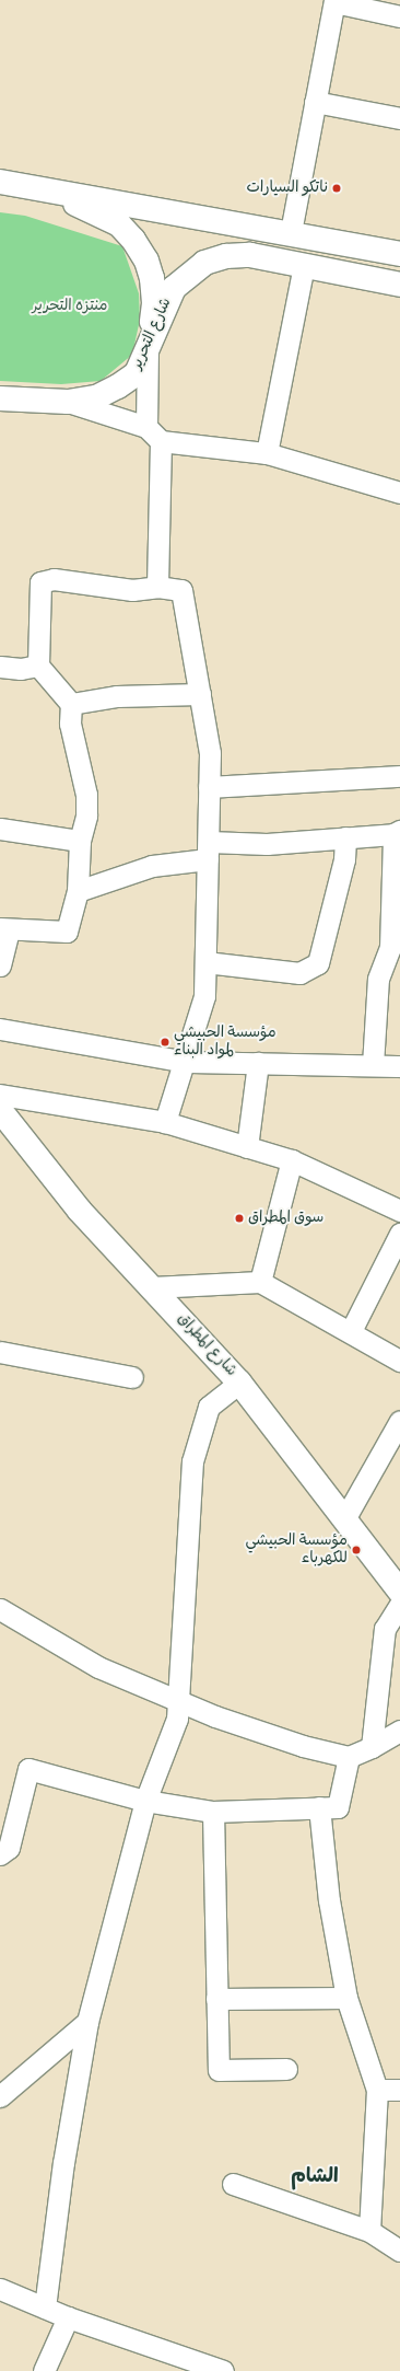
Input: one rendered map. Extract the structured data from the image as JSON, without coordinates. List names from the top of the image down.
{
  "streets": {
    "main road": ["شارع التحرير", "شارع المطراق"]
  },
  "districts": ["الشام"],
  "parks": ["منتزه التحرير"],
  "places": [
    "ناتكو السيارات",
    "مؤسسة الحبيشي لمواد البناء",
    "سوق المطراق",
    "مؤسسة الحبيشي للكهرباء"
  ]
}
